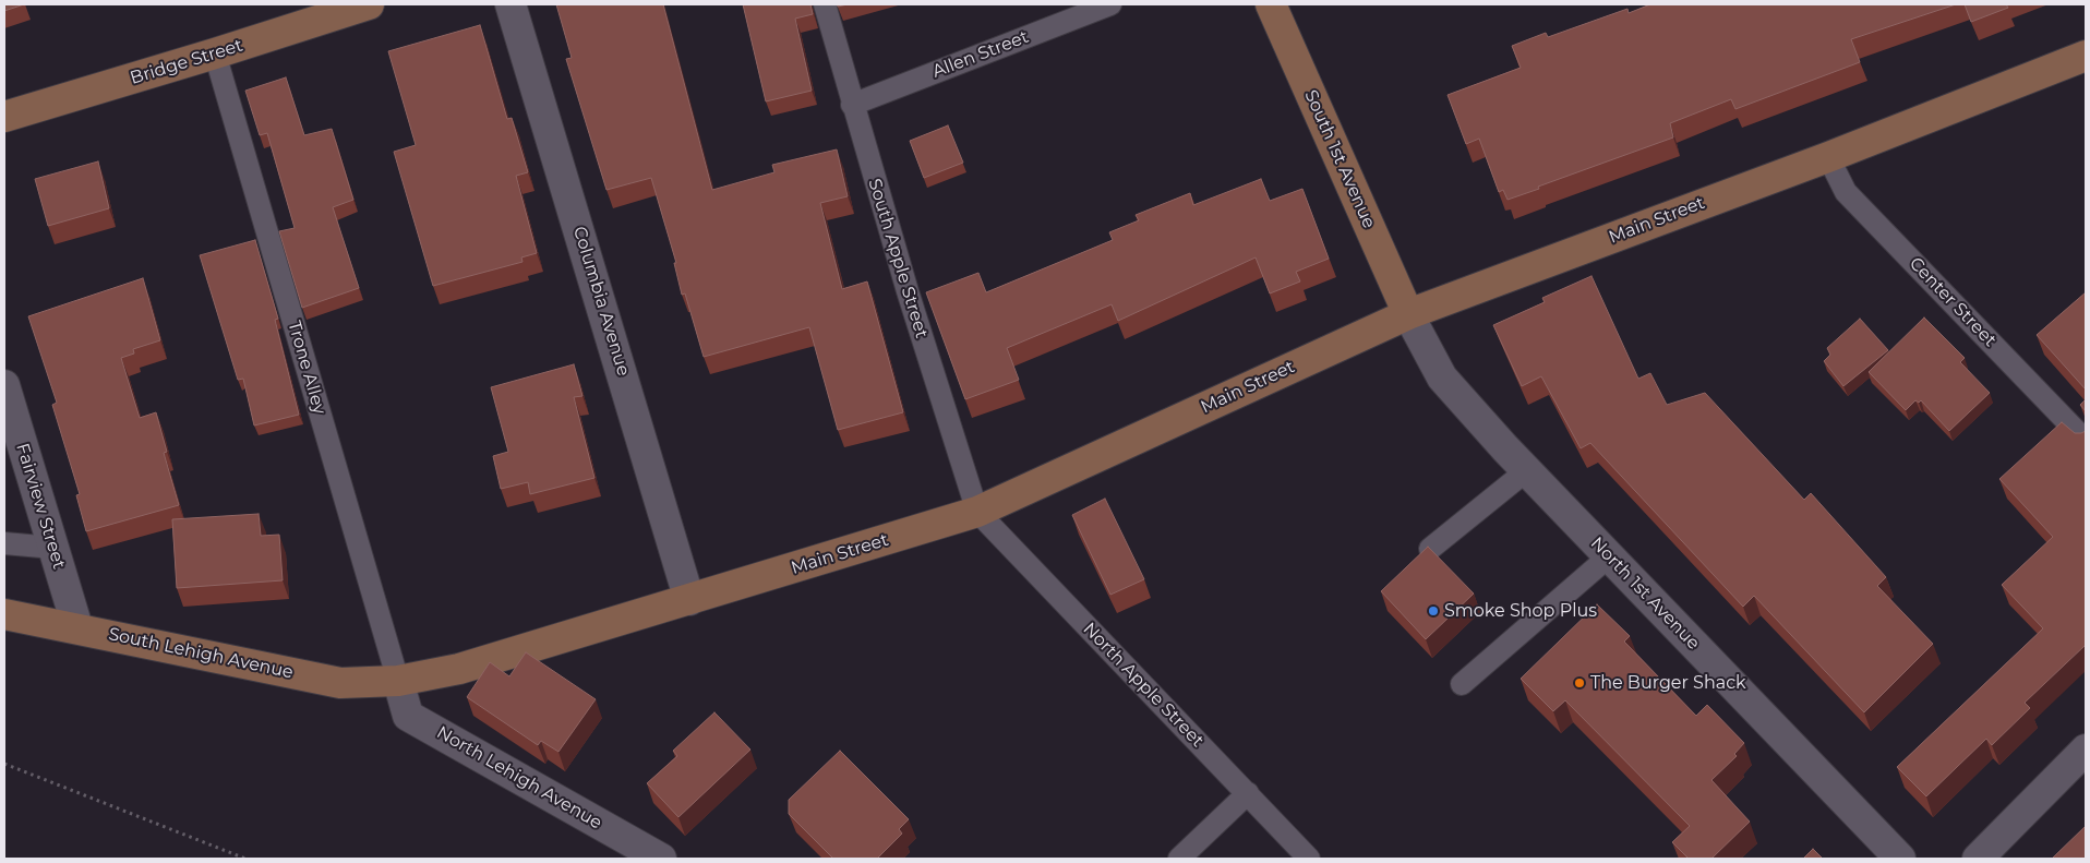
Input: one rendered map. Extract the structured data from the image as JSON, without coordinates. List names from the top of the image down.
{
  "streets": {
    "main road": [
      "Bridge Street",
      "South 1st Avenue",
      "Main Street",
      "South Lehigh Avenue"
    ],
    "street": [
      "Columbia Avenue",
      "Fairview Street",
      "North 1st Avenue",
      "North Lehigh Avenue"
    ],
    "lane": [
      "Allen Street",
      "South Apple Street",
      "Center Street",
      "Trone Alley",
      "North Apple Street"
    ]
  },
  "crossings": [
    ["Allen Street", "South Apple Street"],
    ["Bridge Street", "Trone Alley"],
    ["South 1st Avenue", "Main Street"],
    ["South 1st Avenue", "North 1st Avenue"],
    ["Main Street", "South Apple Street"],
    ["Main Street", "Columbia Avenue"],
    ["Main Street", "Center Street"],
    ["Main Street", "Trone Alley"],
    ["Main Street", "North 1st Avenue"],
    ["Main Street", "South Lehigh Avenue"],
    ["Main Street", "North Apple Street"],
    ["Main Street", "North Lehigh Avenue"],
    ["South Apple Street", "North Apple Street"],
    ["Trone Alley", "South Lehigh Avenue"],
    ["Trone Alley", "North Lehigh Avenue"],
    ["Fairview Street", "South Lehigh Avenue"],
    ["South Lehigh Avenue", "North Lehigh Avenue"]
  ],
  "places": ["Smoke Shop Plus", "The Burger Shack"]
}
